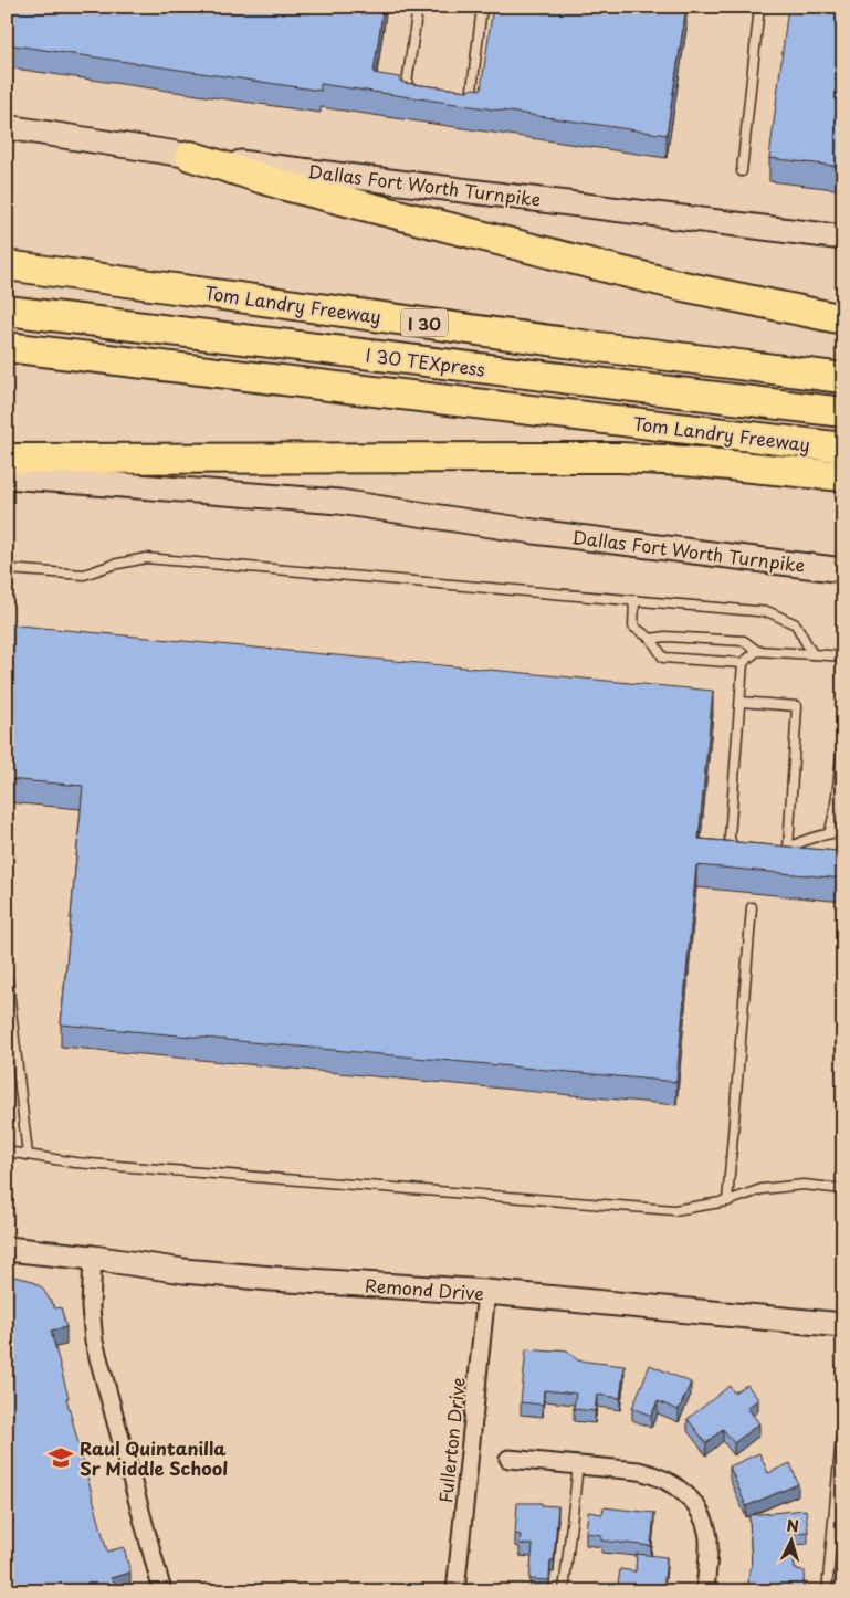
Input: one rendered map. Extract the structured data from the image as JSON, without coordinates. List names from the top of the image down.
{
  "streets": {
    "highway": ["Tom Landry Freeway", "I 30", "I 30 TEXpress"],
    "main road": ["Dallas Fort Worth Turnpike", "Remond Drive"],
    "street": ["Fullerton Drive"]
  },
  "crossings": [
    ["Remond Drive", "Fullerton Drive"]
  ],
  "places": {
    "school or university": ["Raul Quintanilla Sr Middle School"]
  },
  "north": "top"
}
